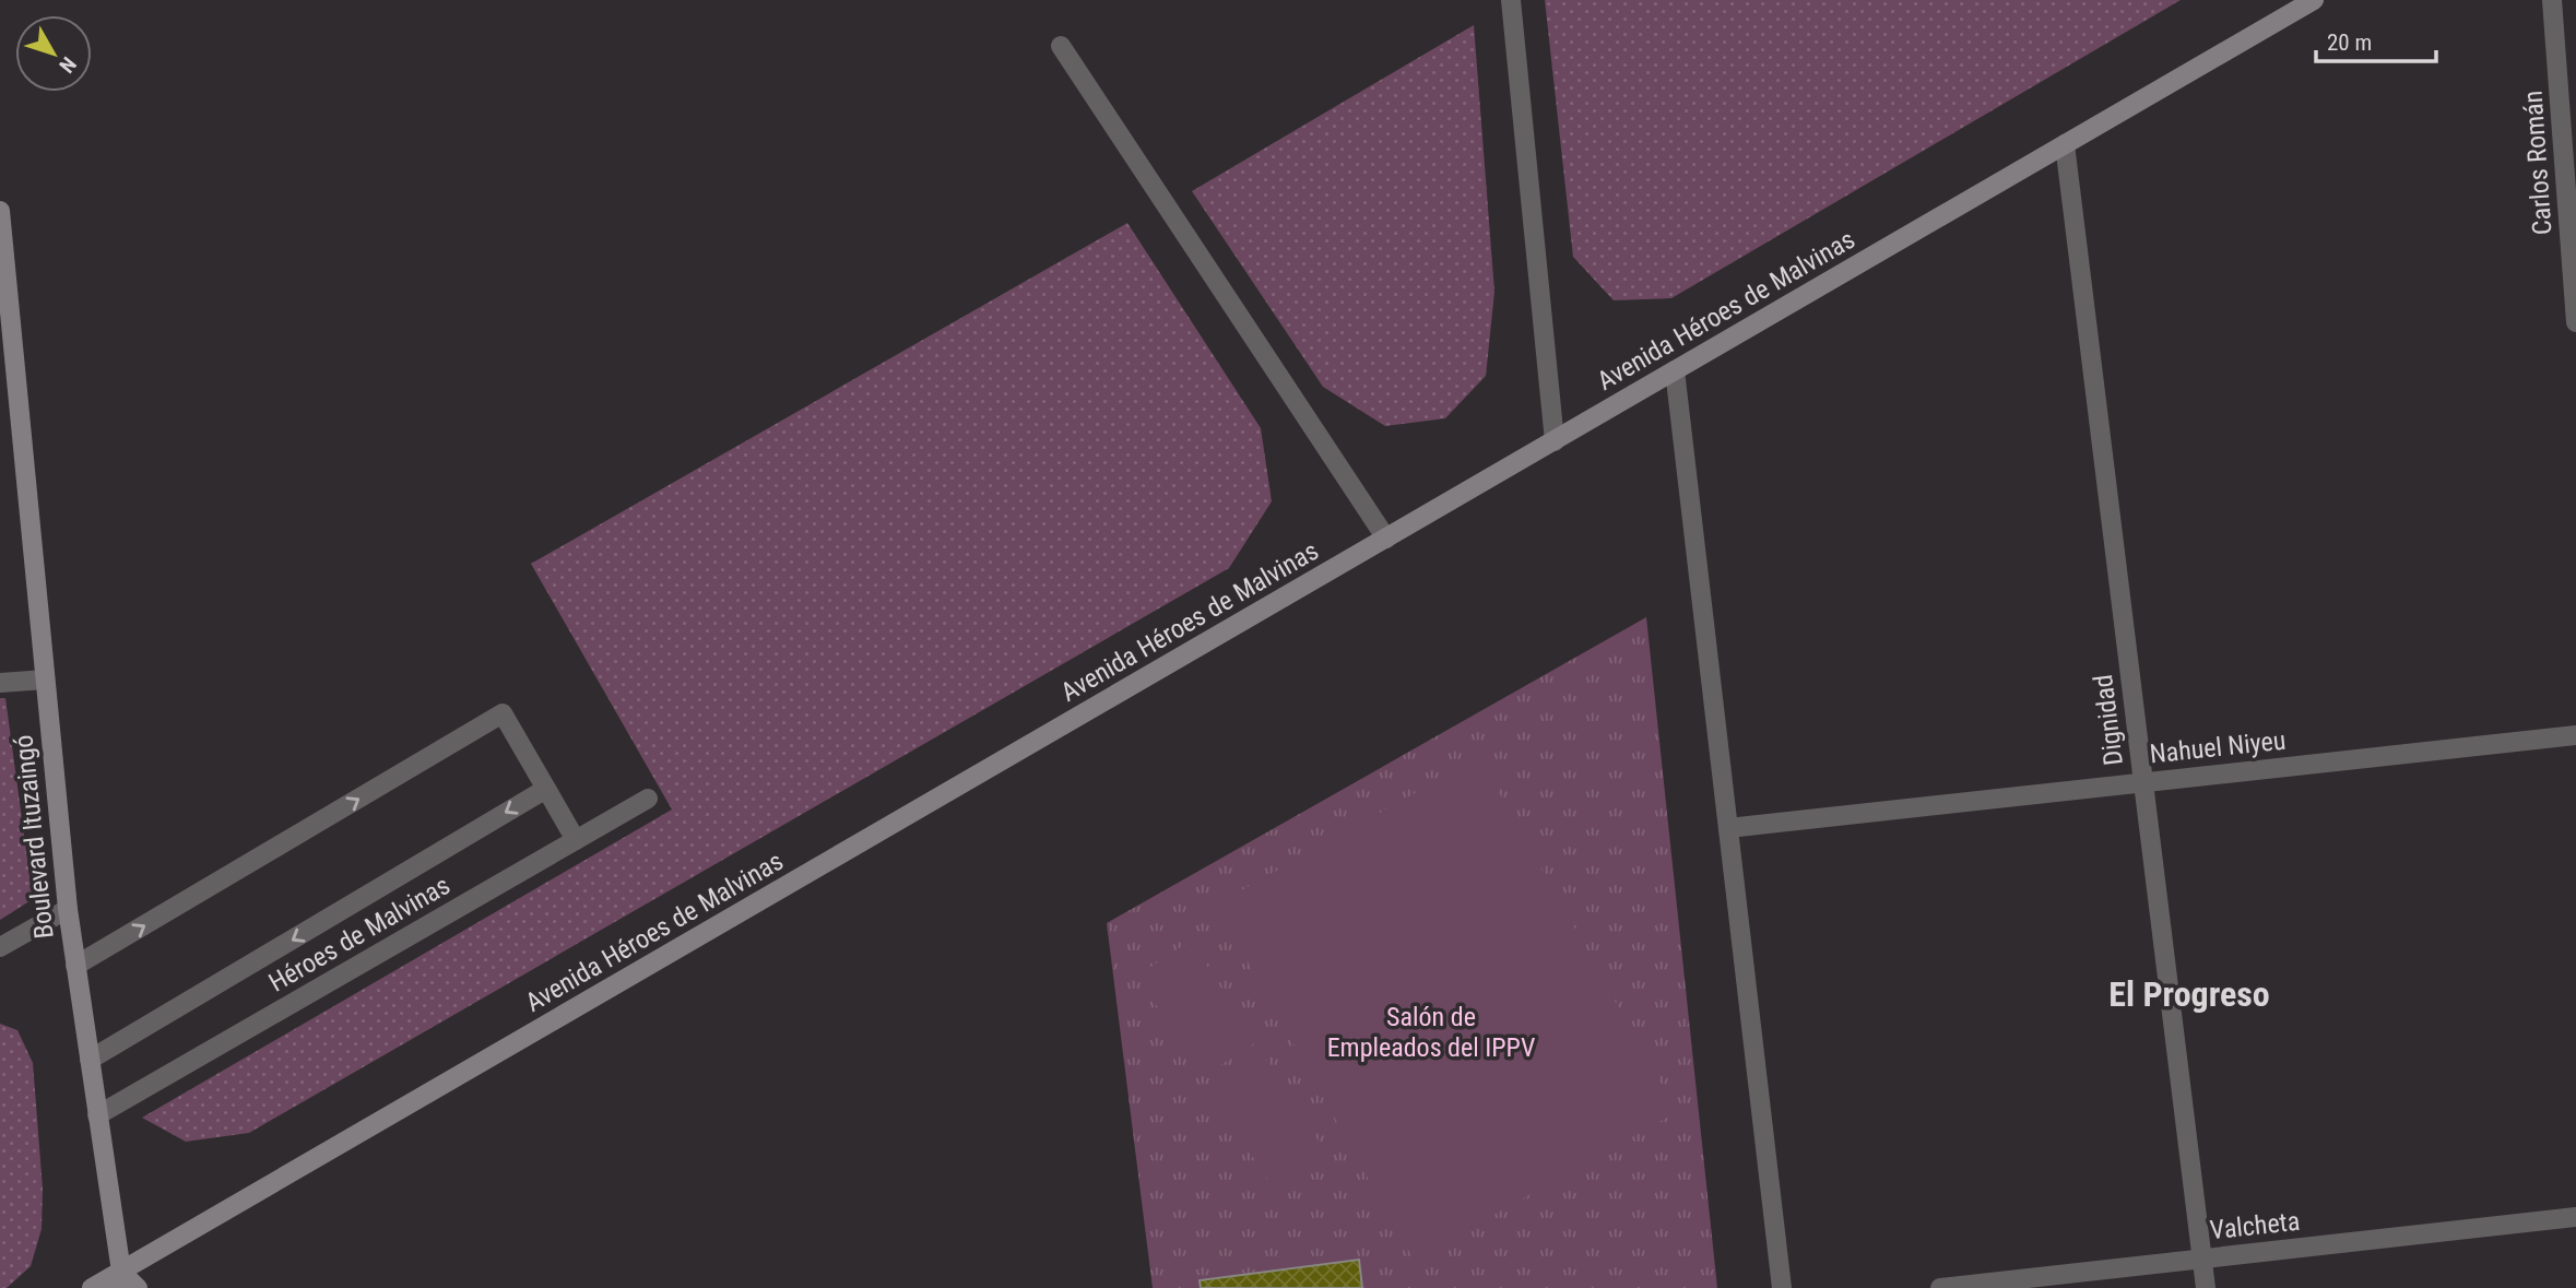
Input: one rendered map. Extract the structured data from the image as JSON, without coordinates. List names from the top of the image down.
{
  "streets": {
    "main road": ["Avenida Héroes de Malvinas", "Boulevard Ituzaingó"],
    "street": [
      "Carlos Román",
      "Dignidad",
      "Nahuel Niyeu",
      "Héroes de Malvinas",
      "Valcheta"
    ]
  },
  "crossings": [
    ["Avenida Héroes de Malvinas", "Dignidad"],
    ["Avenida Héroes de Malvinas", "Boulevard Ituzaingó"],
    ["Dignidad", "Nahuel Niyeu"],
    ["Dignidad", "Valcheta"],
    ["Boulevard Ituzaingó", "Héroes de Malvinas"]
  ],
  "districts": ["El Progreso"],
  "parks": ["Salón de Empleados del IPPV"],
  "scale_bar": "20 m",
  "north": "bottom right"
}
